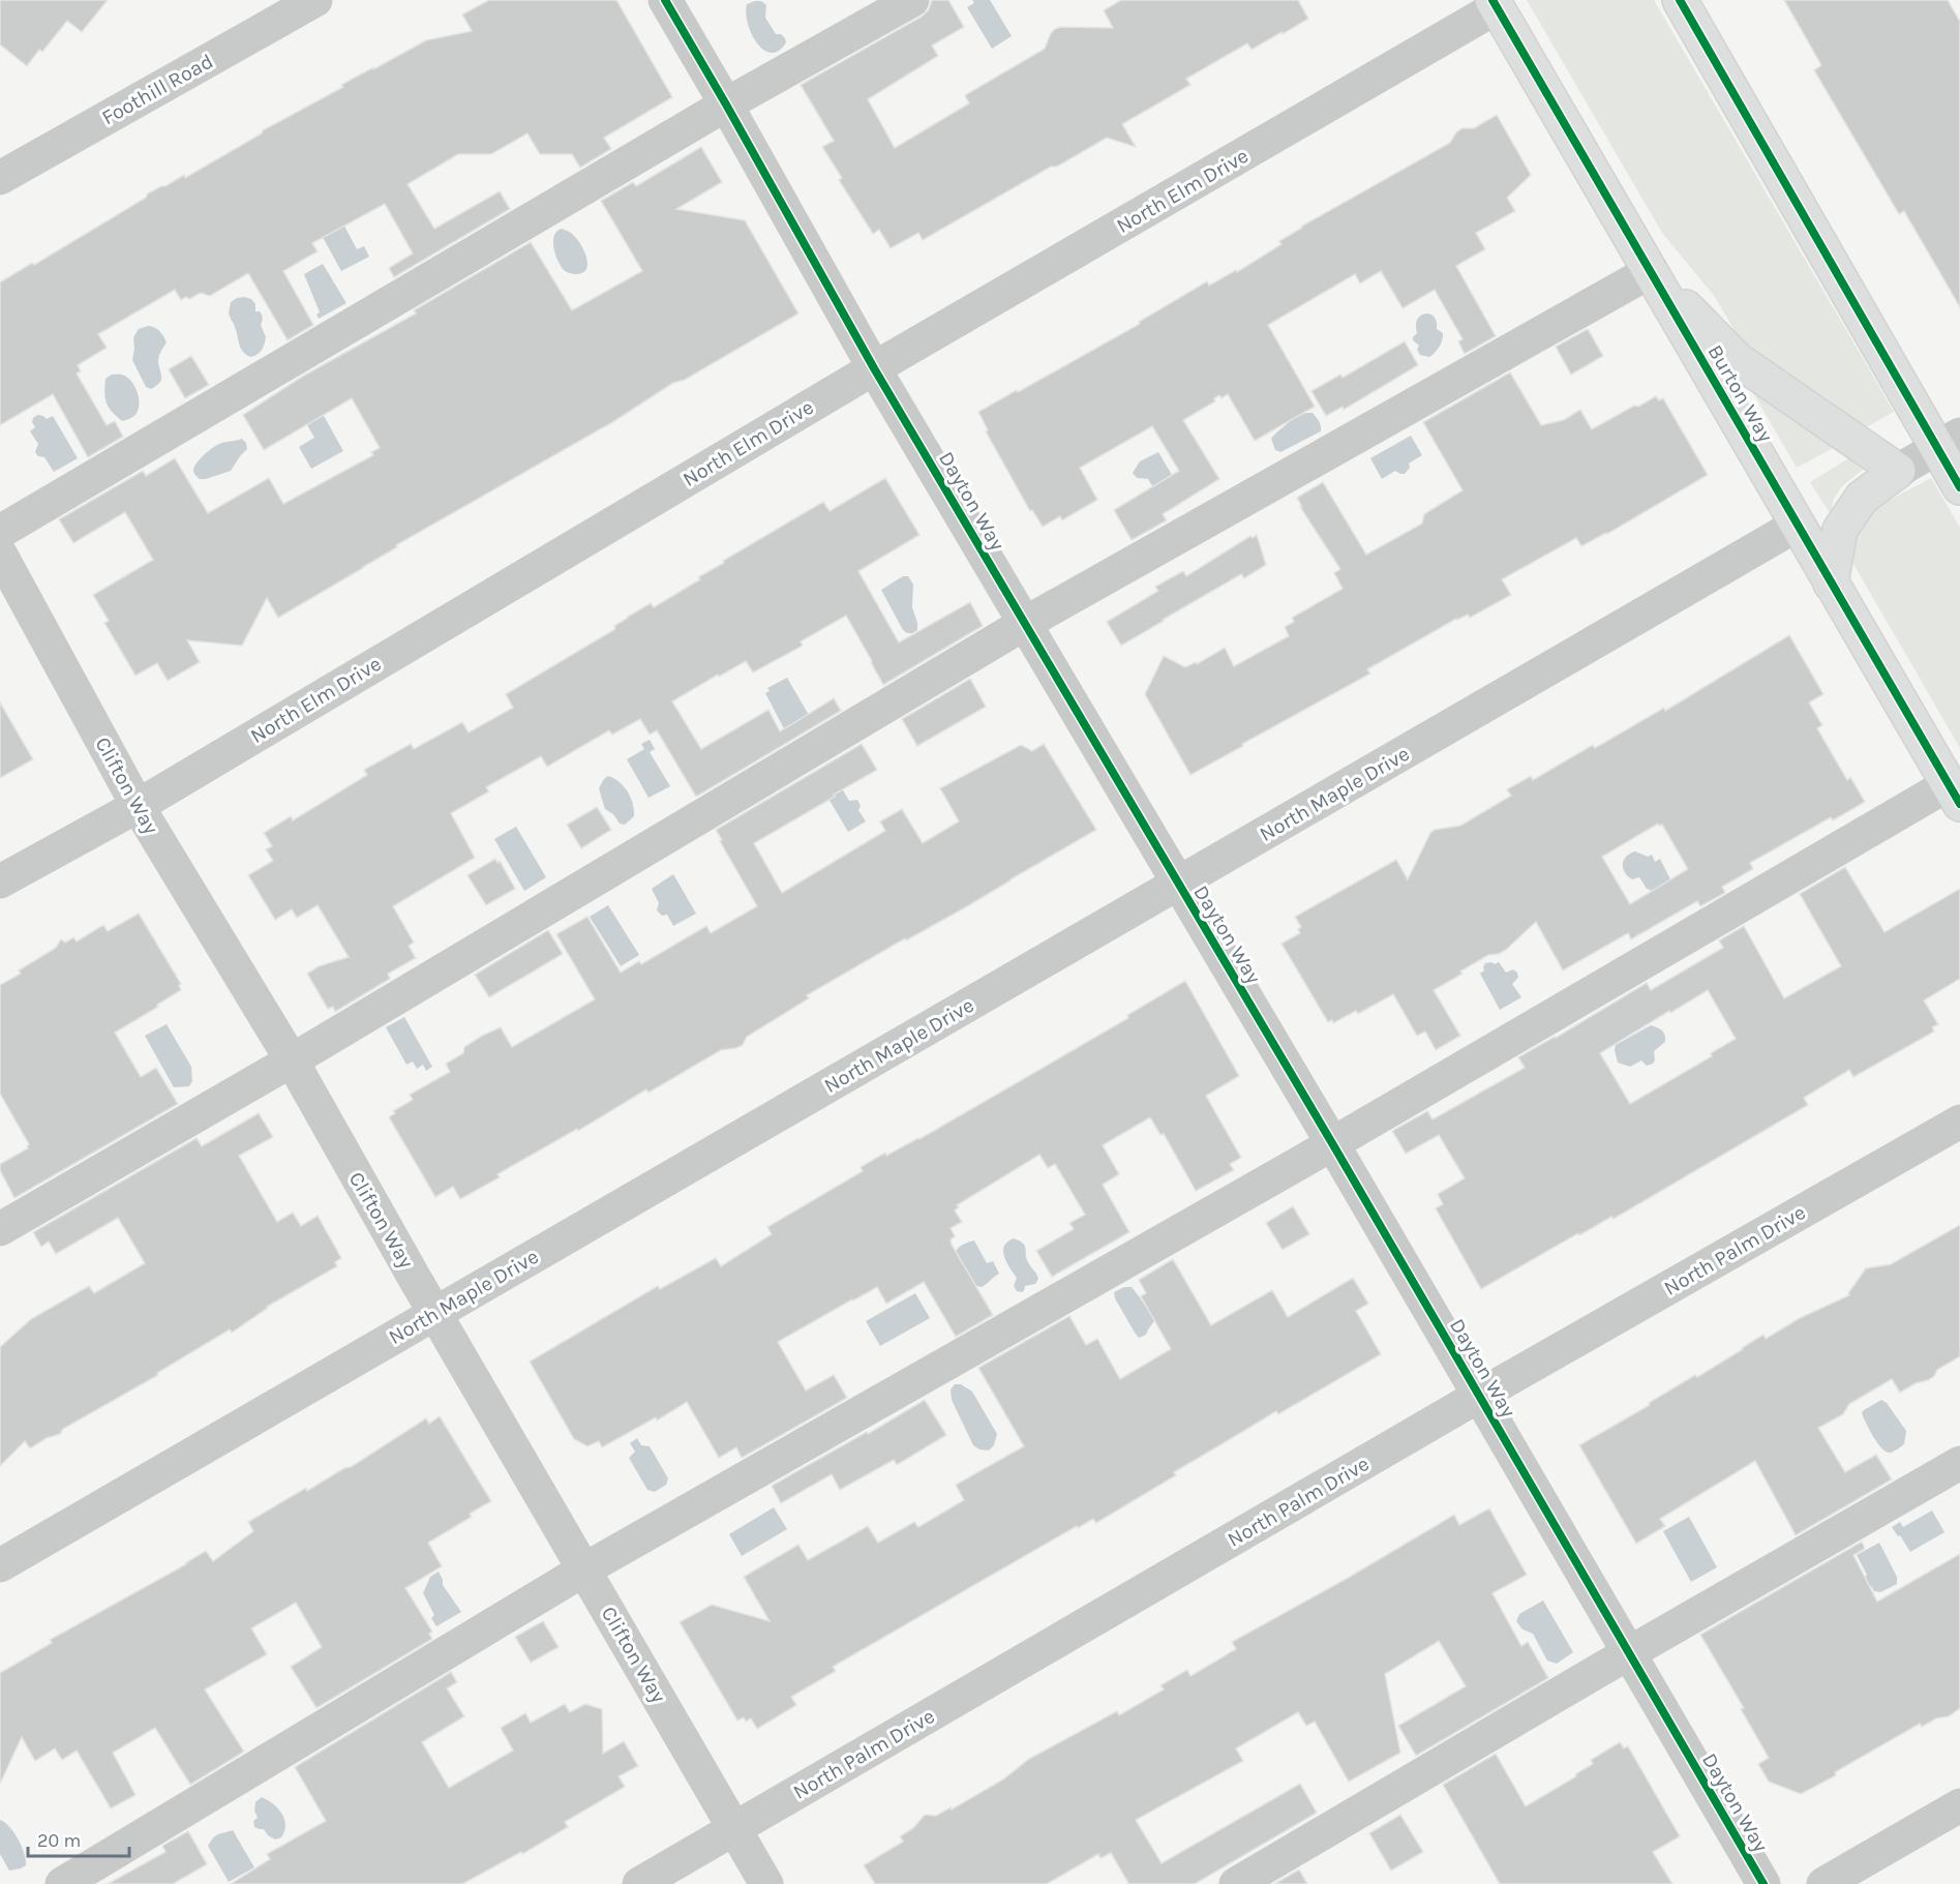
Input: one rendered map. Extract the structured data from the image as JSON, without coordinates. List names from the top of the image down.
{
  "streets": {
    "main road": ["Burton Way"],
    "street": [
      "Foothill Road",
      "North Elm Drive",
      "Dayton Way",
      "Clifton Way",
      "North Maple Drive",
      "North Palm Drive"
    ]
  },
  "crossings": [
    ["North Elm Drive", "Burton Way"],
    ["North Elm Drive", "Dayton Way"],
    ["North Elm Drive", "Clifton Way"],
    ["Burton Way", "North Maple Drive"],
    ["Dayton Way", "North Maple Drive"],
    ["Dayton Way", "North Palm Drive"],
    ["Clifton Way", "North Maple Drive"],
    ["Clifton Way", "North Palm Drive"]
  ],
  "scale_bar": "20 m"
}
